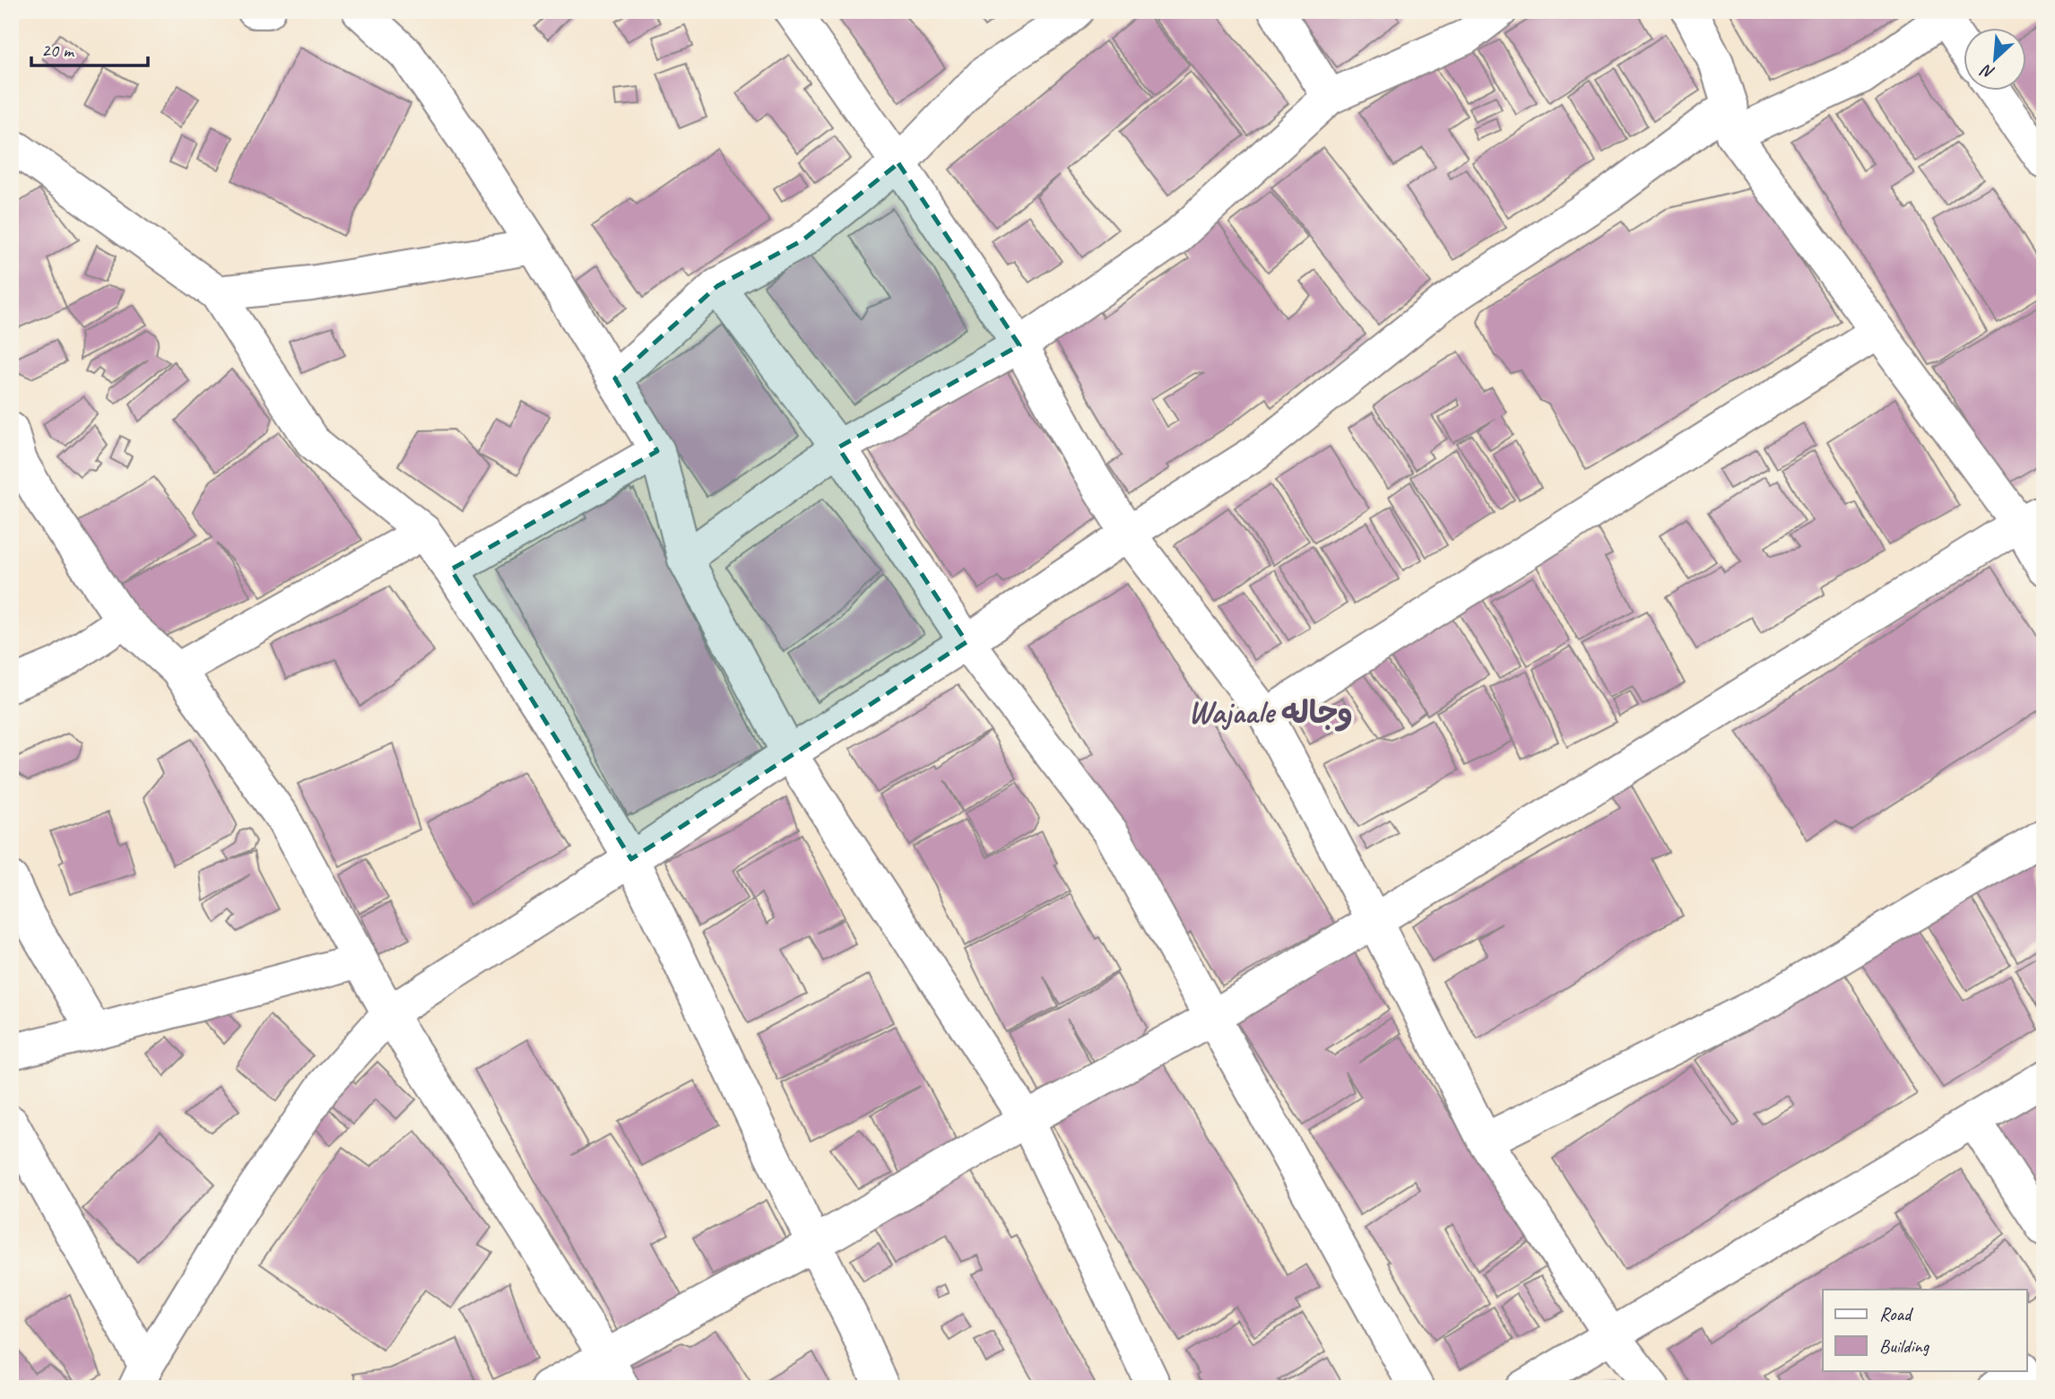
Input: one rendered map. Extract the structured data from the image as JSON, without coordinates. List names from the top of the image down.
{
  "districts": ["Wajaale وجاله"],
  "legend": ["Road", "Building"],
  "scale_bar": "20 m",
  "north": "bottom left"
}
